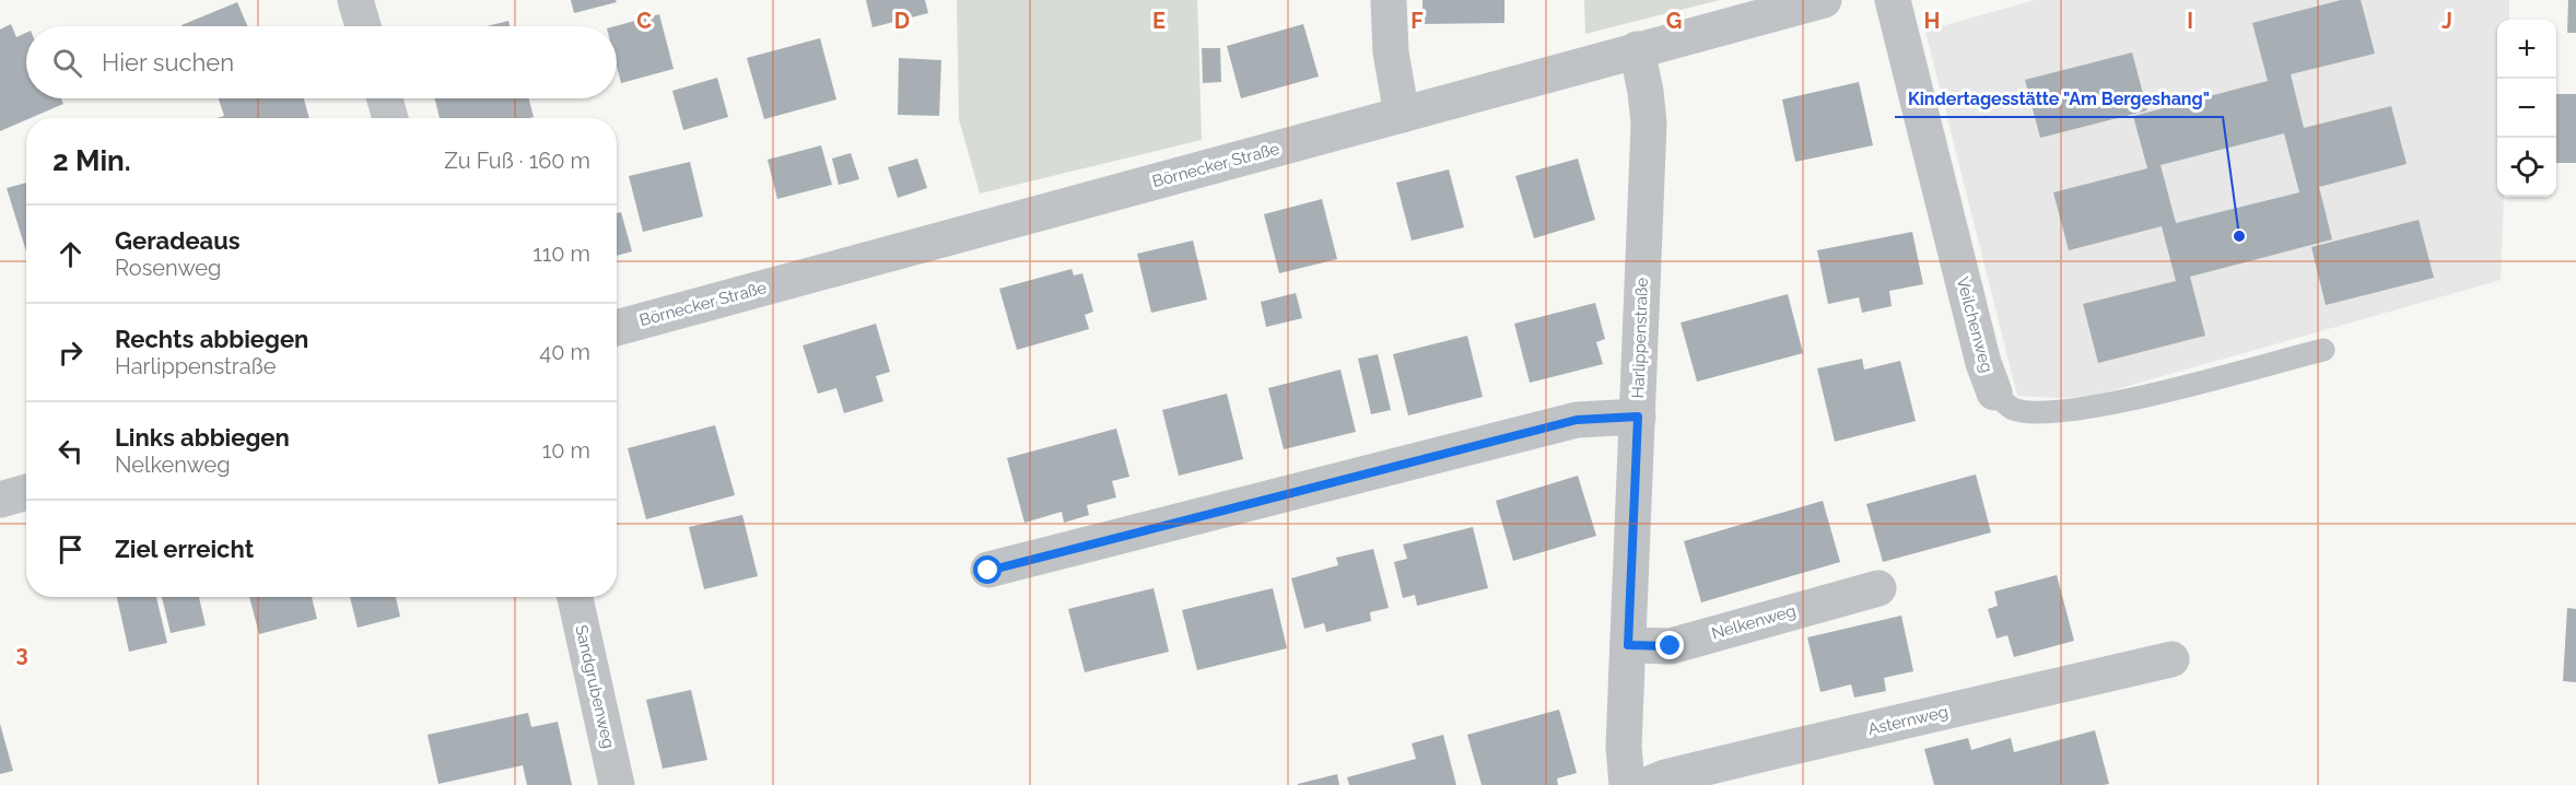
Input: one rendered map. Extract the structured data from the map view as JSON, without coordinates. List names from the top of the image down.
{
  "streets": {
    "street": [
      "Börnecker Straße",
      "Veilchenweg",
      "Harlippenstraße",
      "Nelkenweg",
      "Sandgrubenweg",
      "Asternweg"
    ]
  },
  "crossings": [
    ["Börnecker Straße", "Harlippenstraße"],
    ["Harlippenstraße", "Nelkenweg"]
  ],
  "places": ["Kindertagesstätte \"Am Bergeshang\""],
  "page": {
    "map_buttons": ["+", "−"],
    "search": "Hier suchen",
    "heading": ["2 Min.", "Zu Fuß · 160 m"],
    "list": [
      ["Geradeaus", "Rosenweg", "110 m"],
      ["Rechts abbiegen", "Harlippenstraße", "40 m"],
      ["Links abbiegen", "Nelkenweg", "10 m"],
      "Ziel erreicht"
    ]
  },
  "grid": {
    "columns": [
      "C",
      "D",
      "E",
      "F",
      "G",
      "H",
      "I",
      "J"
    ],
    "rows": ["3"]
  }
}
